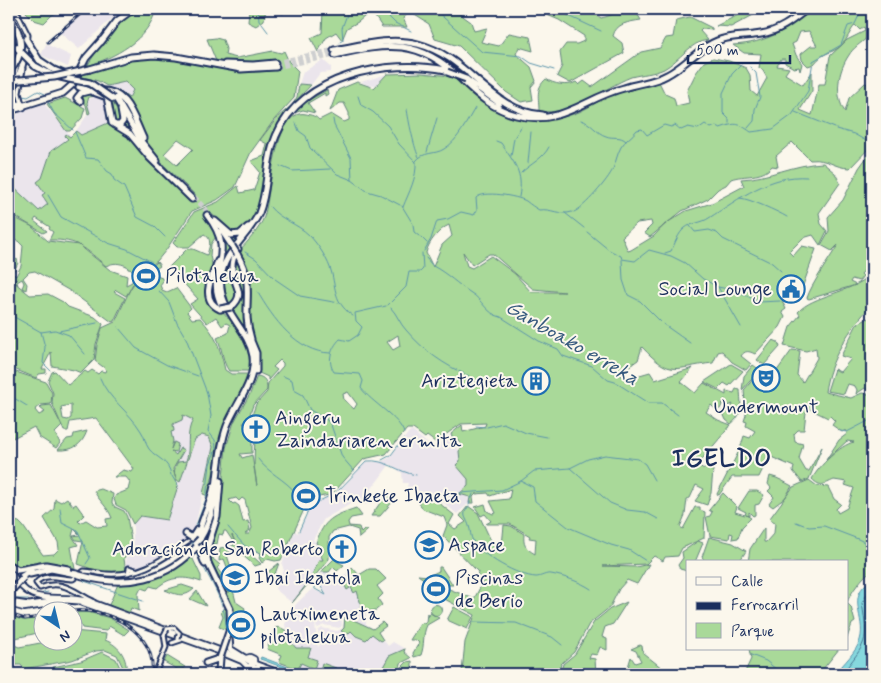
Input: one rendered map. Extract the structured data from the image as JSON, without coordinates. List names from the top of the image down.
{
  "districts": ["IGELDO"],
  "water": ["Ganboako erreka"],
  "places": {
    "sports": [
      "Pilotalekua",
      "Trinkete Ibaeta",
      "Piscinas de Berio",
      "Lautximeneta pilotalekua"
    ],
    "public building": ["Social Lounge"],
    "theatre": ["Undermount"],
    "building": ["Ariztegieta"],
    "church": ["Aingeru Zaindariaren ermita", "Adoración de San Roberto"],
    "school or university": ["Aspace", "Ibai Ikastola"]
  },
  "legend": ["Calle", "Ferrocarril", "Parque"],
  "scale_bar": "500 m",
  "north": "bottom right"
}
